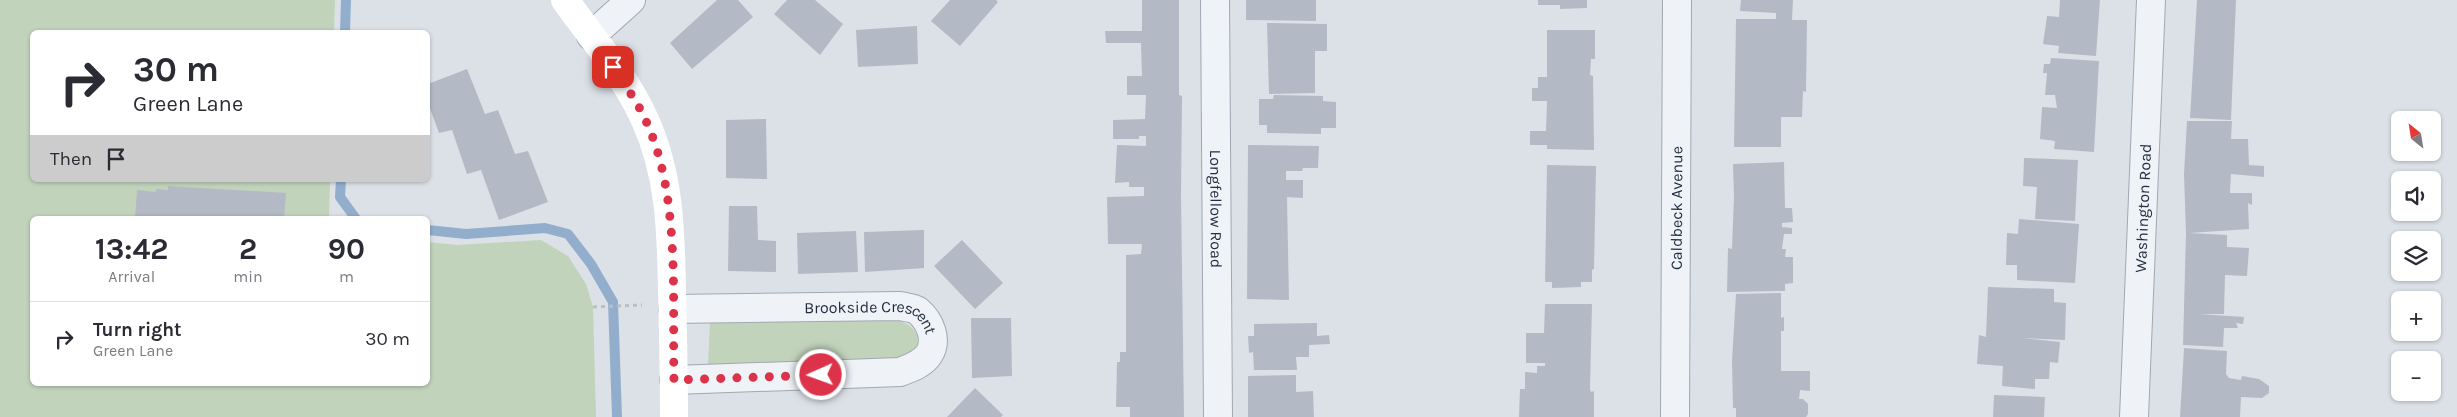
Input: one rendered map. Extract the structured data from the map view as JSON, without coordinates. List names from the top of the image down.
{
  "streets": {
    "street": [
      "Caldbeck Avenue",
      "Longfellow Road",
      "Washington Road",
      "Brookside Crescent"
    ]
  },
  "north": "top left",
  "page": {
    "turn": ["30 m", "Green Lane"],
    "map_buttons": ["+", "−"],
    "then": "Then",
    "eta": [
      "13:42",
      "Arrival",
      "2",
      "min",
      "90",
      "m"
    ],
    "list": [
      {
        "name": "Turn right",
        "note": "Green Lane",
        "value": "30 m"
      }
    ]
  }
}
